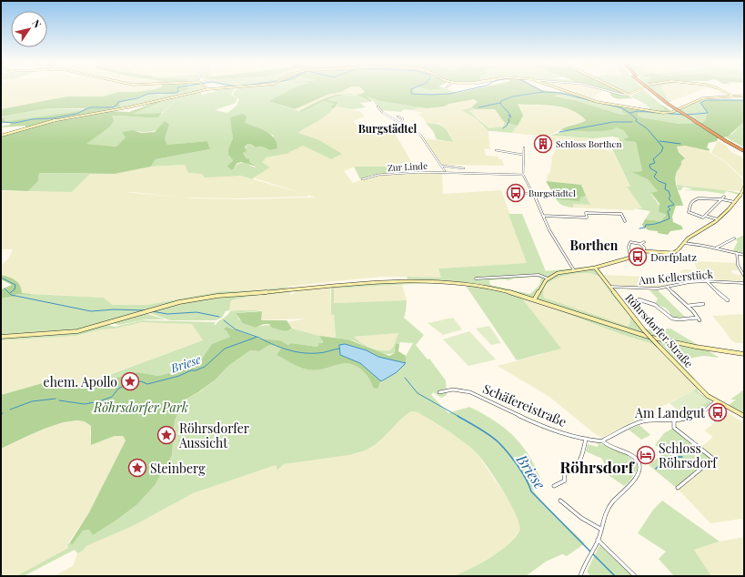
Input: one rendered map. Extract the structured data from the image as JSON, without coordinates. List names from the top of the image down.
{
  "streets": {
    "main road": ["Röhrsdorfer Straße"],
    "street": ["Zur Linde", "Am Kellerstück", "Schäfereistraße"]
  },
  "crossings": [
    ["Am Kellerstück", "Röhrsdorfer Straße"]
  ],
  "districts": ["Burgstädtel", "Borthen", "Röhrsdorf"],
  "water": ["Briese"],
  "parks": ["Röhrsdorfer Park"],
  "places": {
    "building": ["Schloss Borthen"],
    "bus stop": ["Burgstädtel", "Dorfplatz", "Am Landgut"],
    "place": ["ehem. Apollo", "Röhrsdorfer Aussicht", "Steinberg"],
    "hotel": ["Schloss Röhrsdorf"]
  },
  "north": "top right"
}
